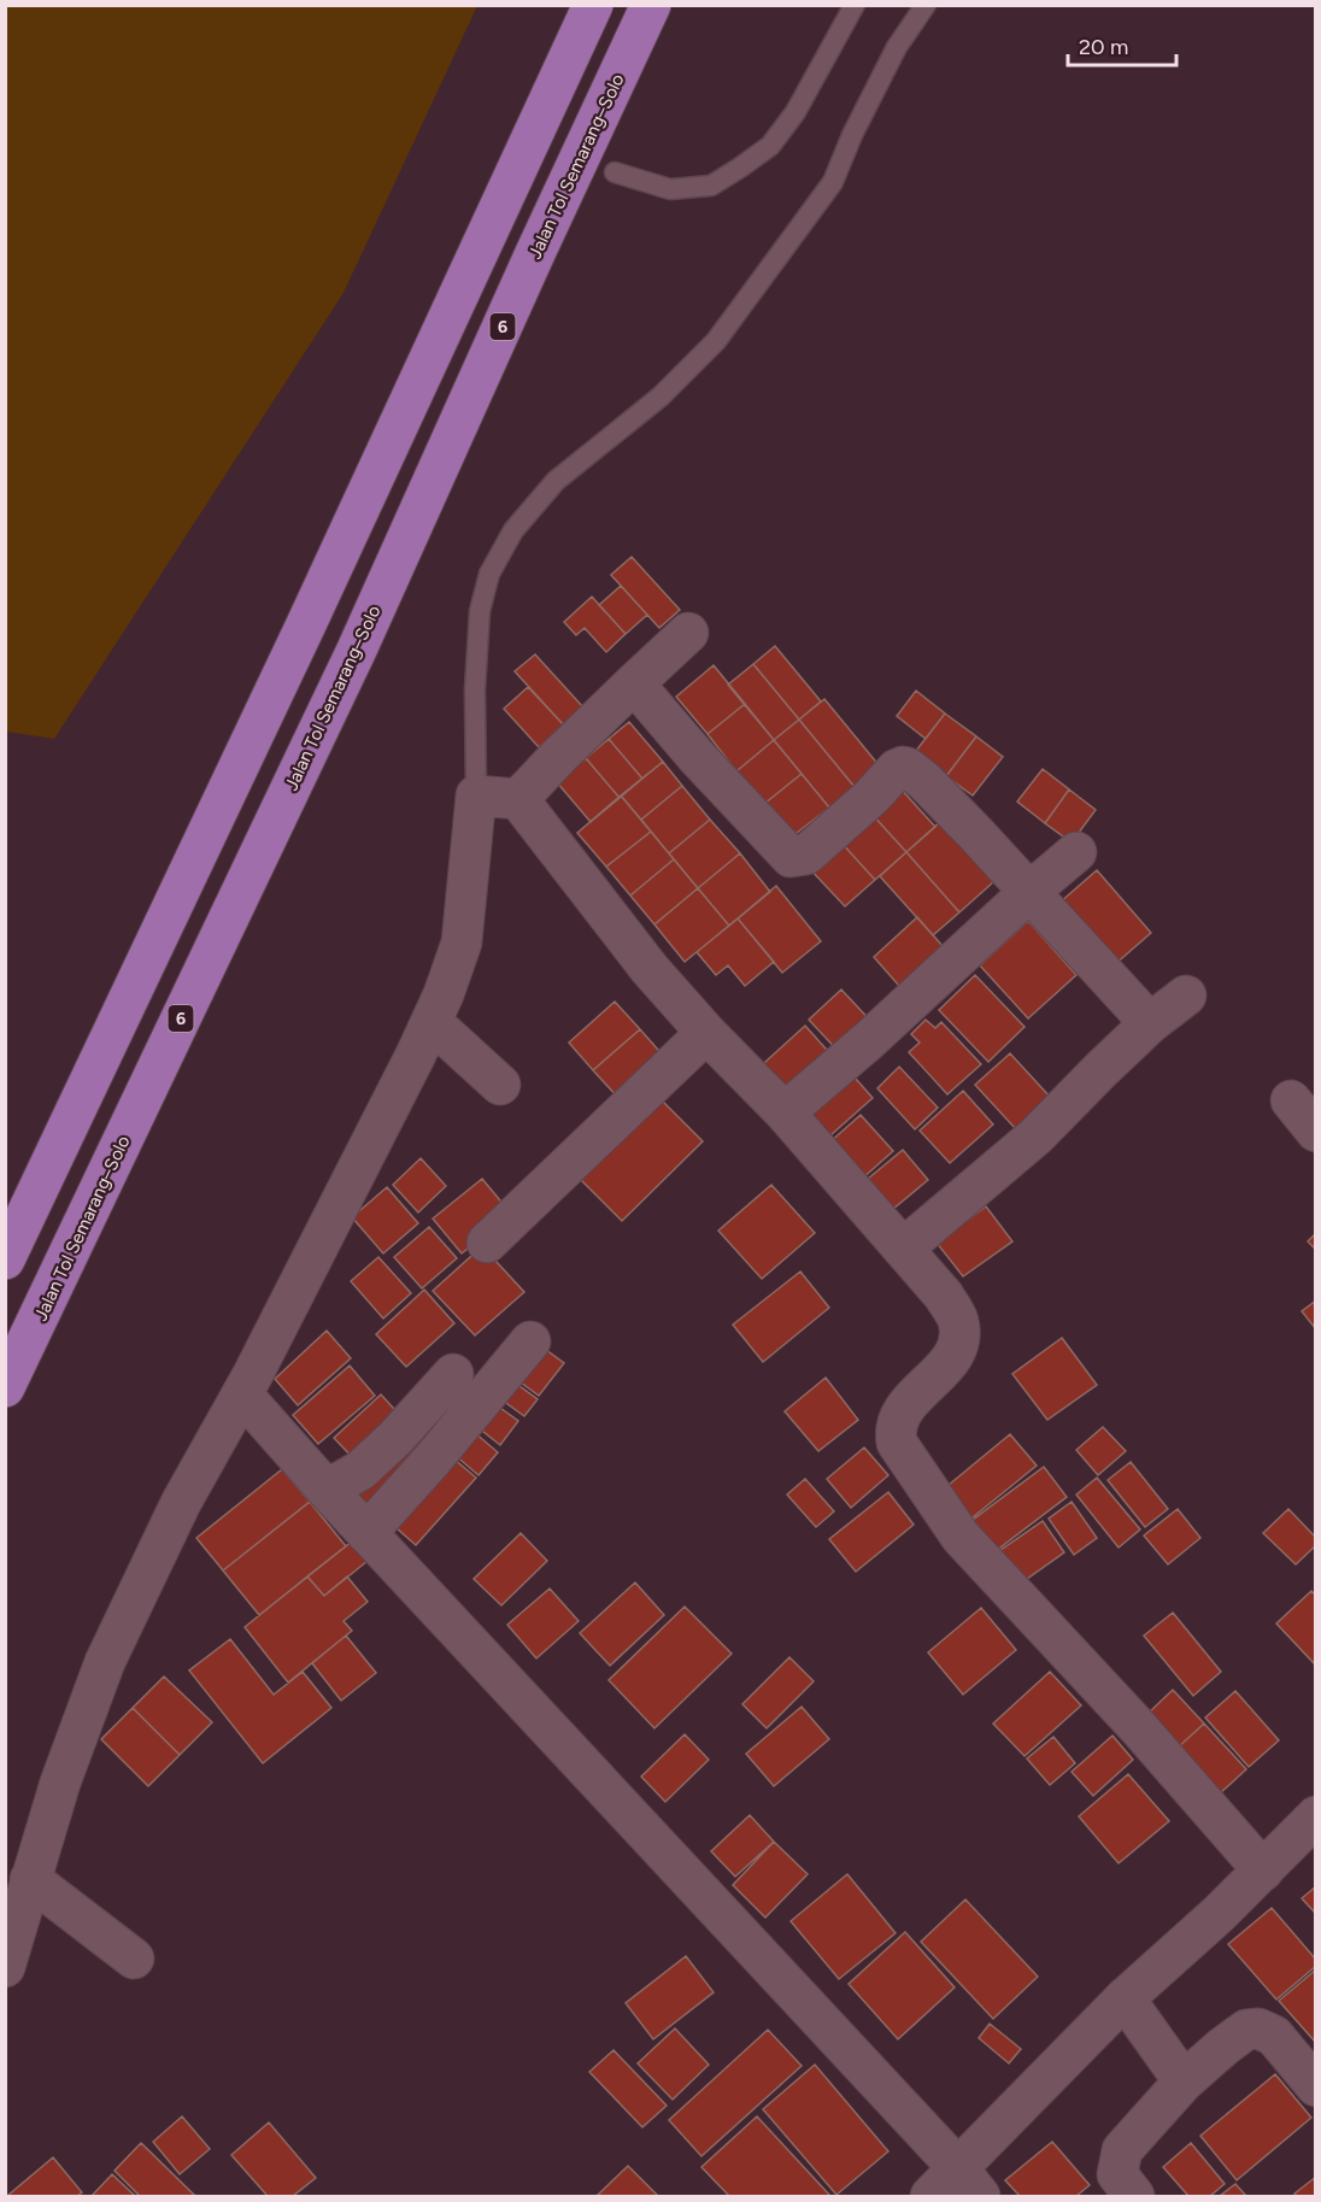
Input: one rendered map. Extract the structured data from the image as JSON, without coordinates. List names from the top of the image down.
{
  "streets": {
    "highway": ["Jalan Tol Semarang–Solo", "6"]
  },
  "scale_bar": "20 m"
}
